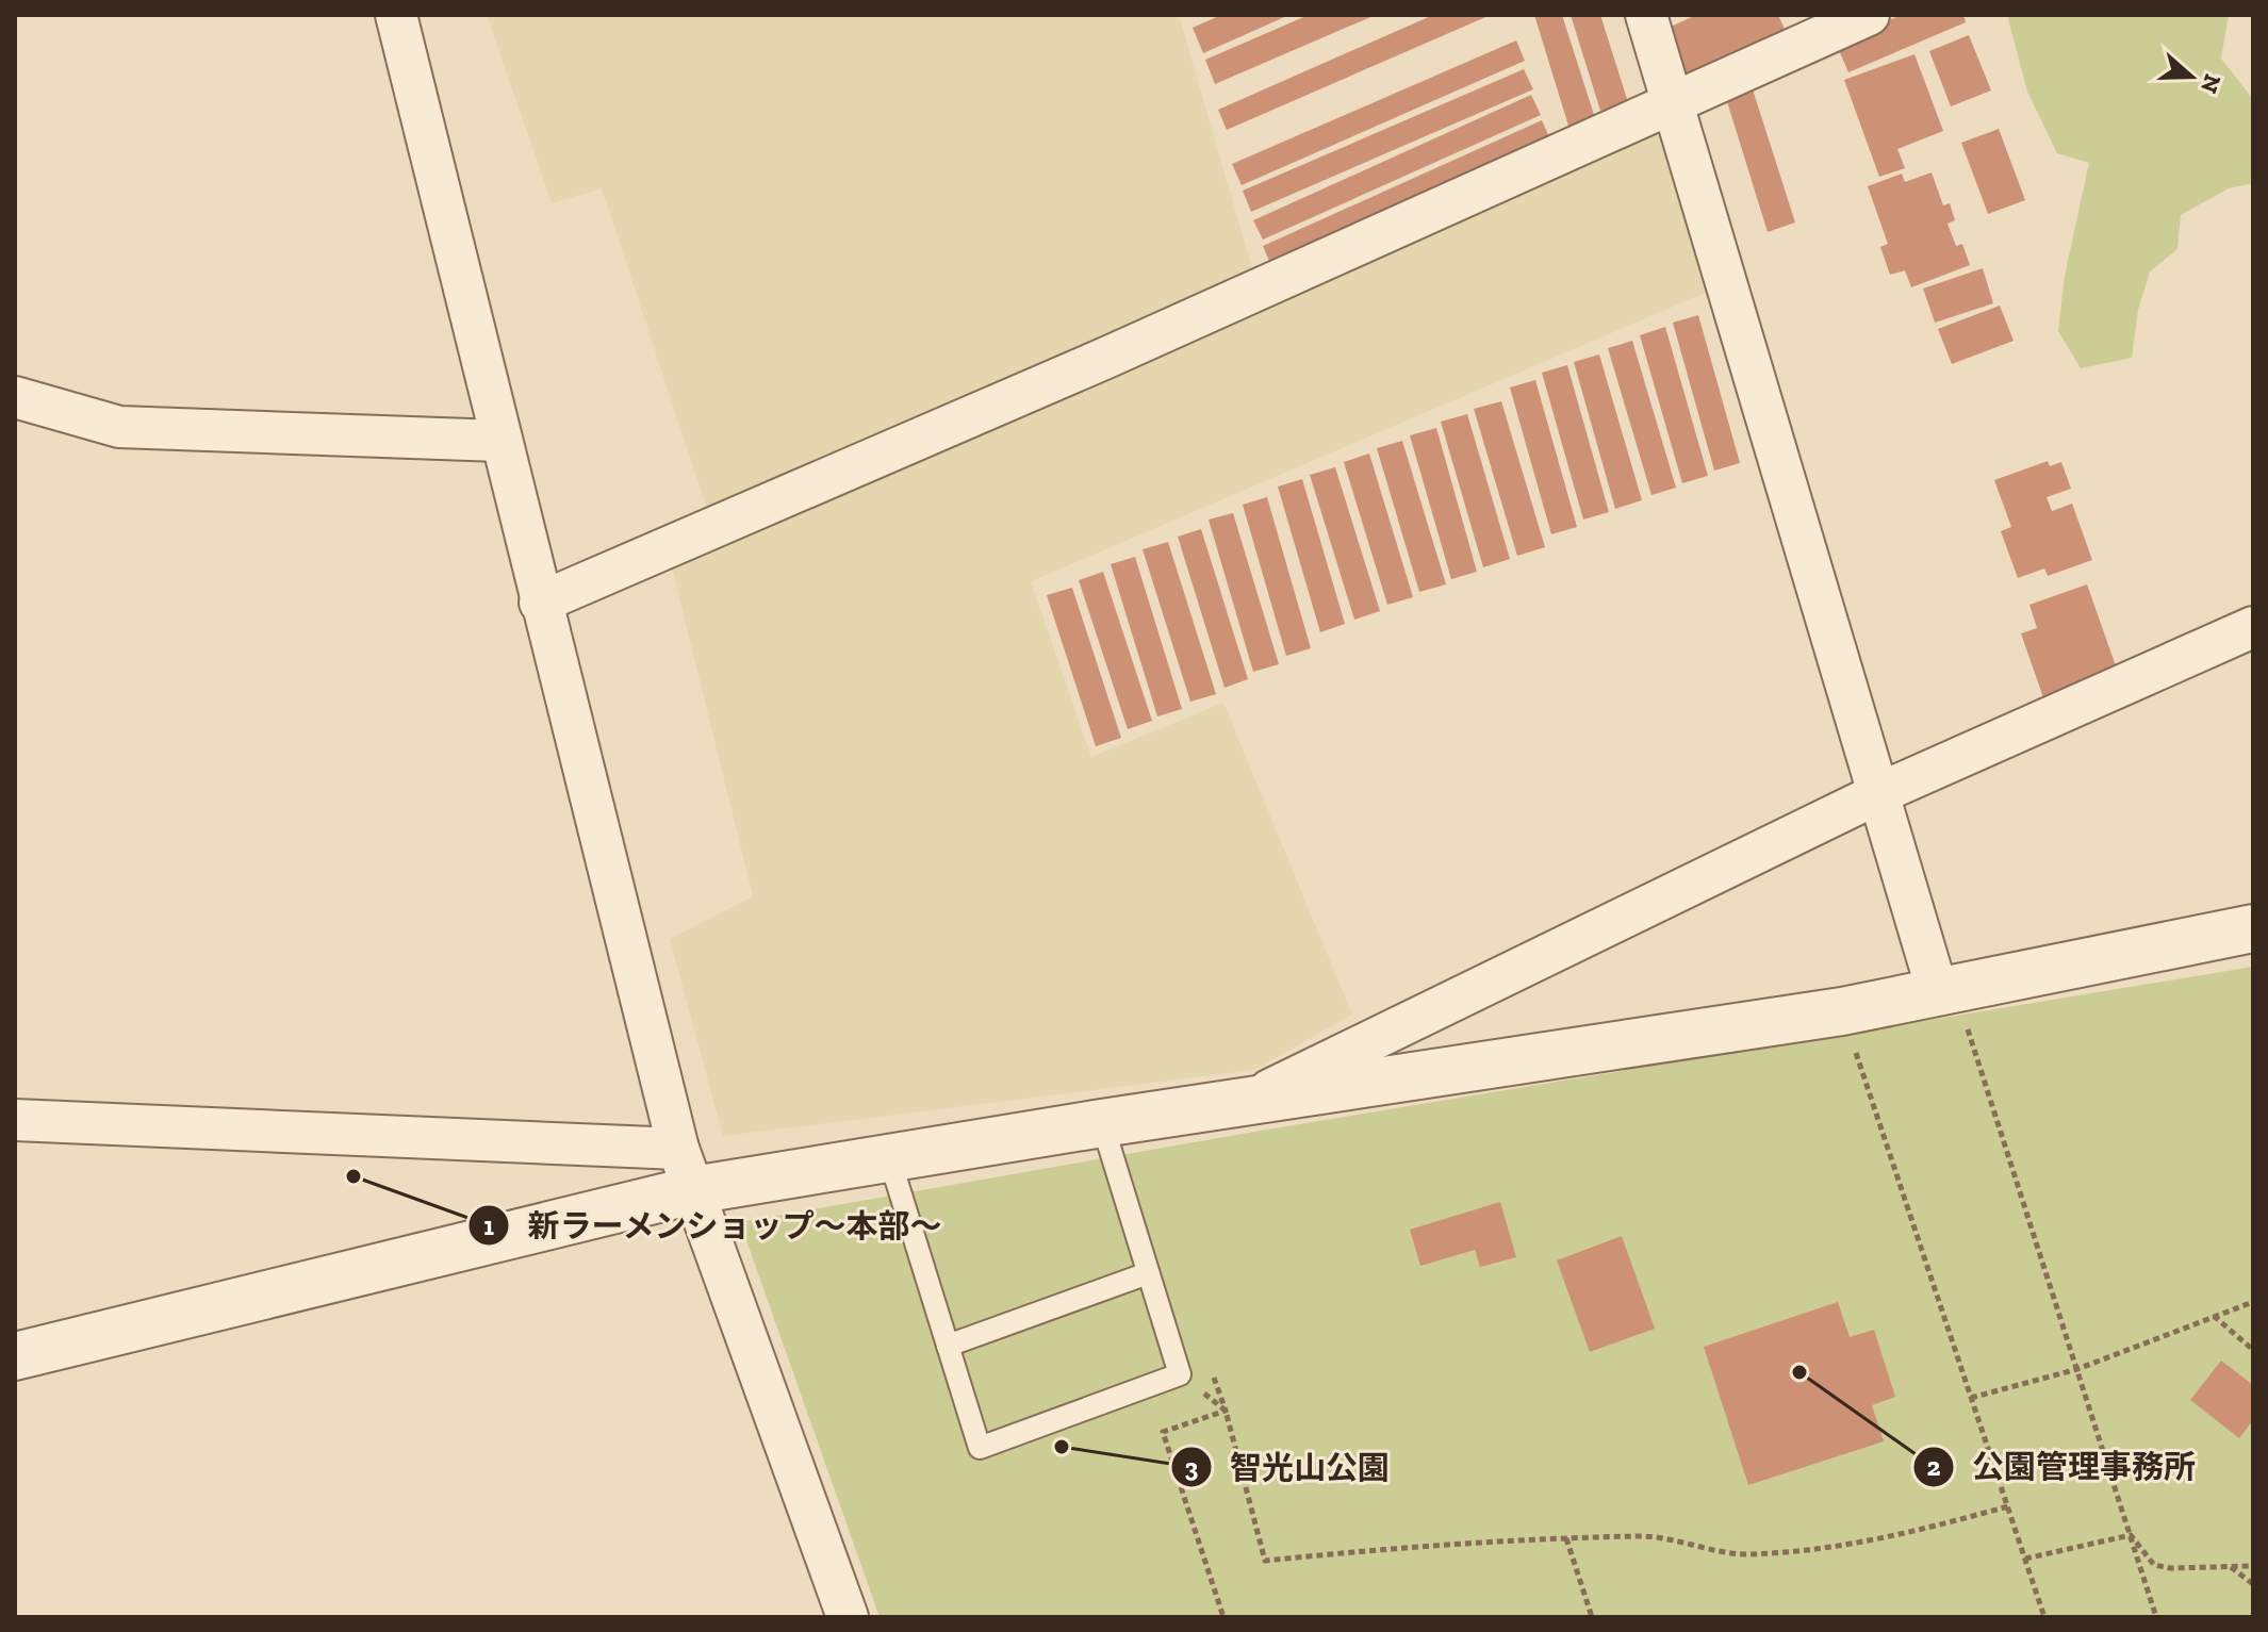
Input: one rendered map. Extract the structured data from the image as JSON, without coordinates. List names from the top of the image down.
{
  "places": ["新ラーメンショップ～本部～", "公園管理事務所", "智光山公園"],
  "north": "right"
}
